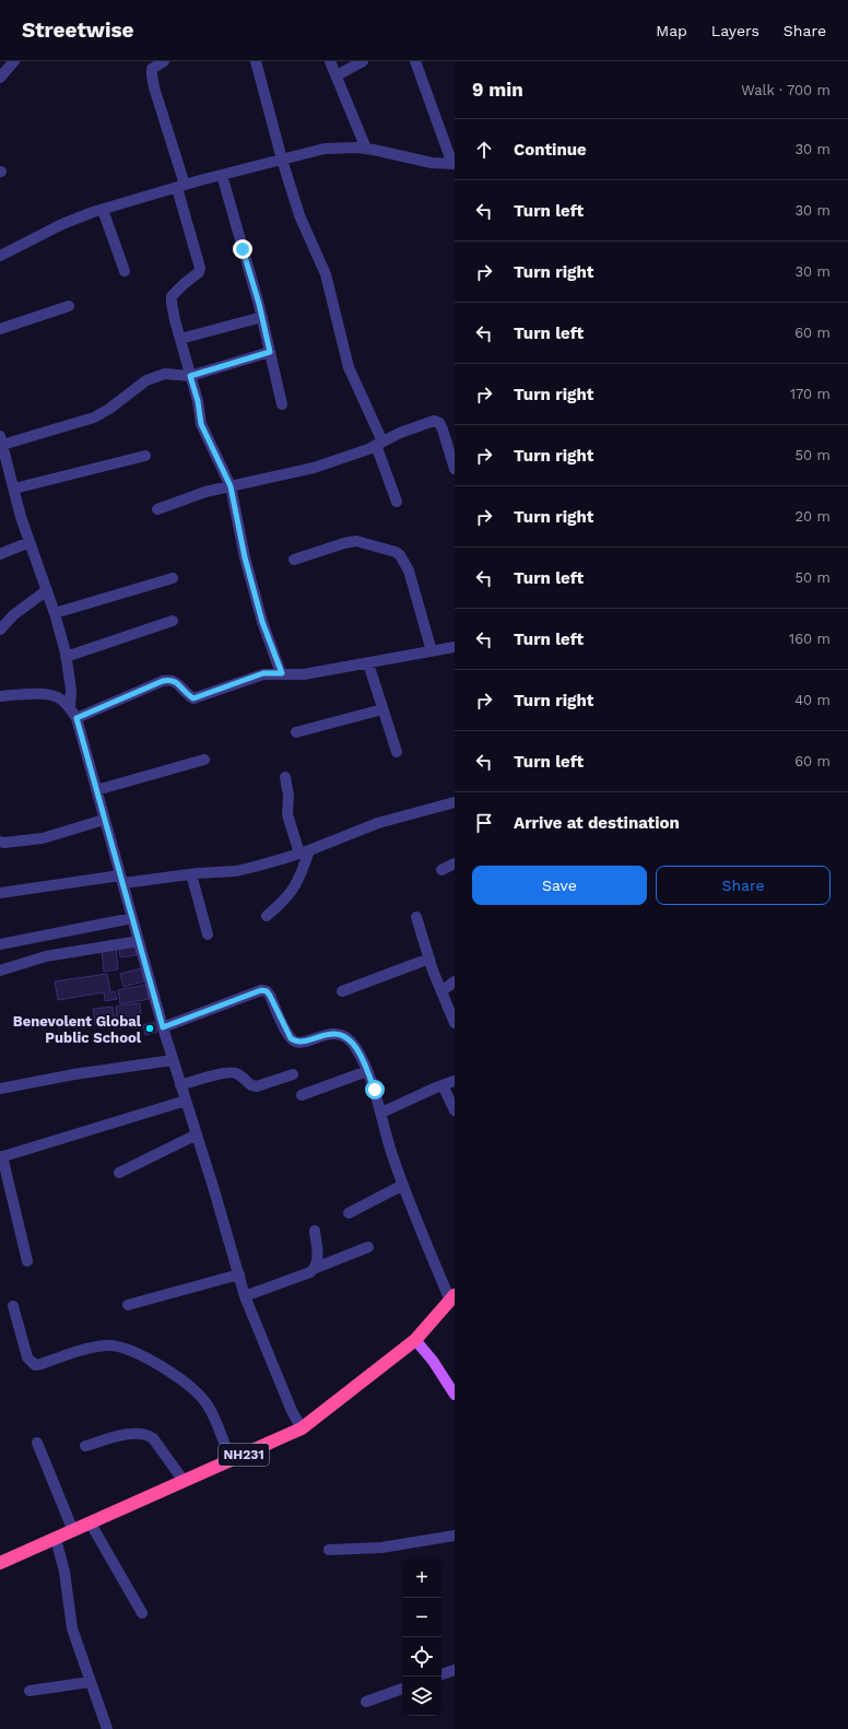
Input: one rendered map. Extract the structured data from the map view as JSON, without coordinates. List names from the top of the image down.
{
  "streets": {
    "highway": ["NH231"]
  },
  "places": ["Benevolent Global Public School"],
  "page": {
    "header": "Streetwise",
    "nav": ["Map", "Layers", "Share"],
    "heading": ["9 min", "Walk · 700 m"],
    "list": [
      ["Continue", "30 m"],
      ["Turn left", "30 m"],
      ["Turn right", "30 m"],
      ["Turn left", "60 m"],
      ["Turn right", "170 m"],
      ["Turn right", "50 m"],
      ["Turn right", "20 m"],
      ["Turn left", "50 m"],
      ["Turn left", "160 m"],
      ["Turn right", "40 m"],
      ["Turn left", "60 m"],
      "Arrive at destination"
    ],
    "buttons": ["Save", "Share"],
    "map_buttons": ["+", "−"]
  }
}
